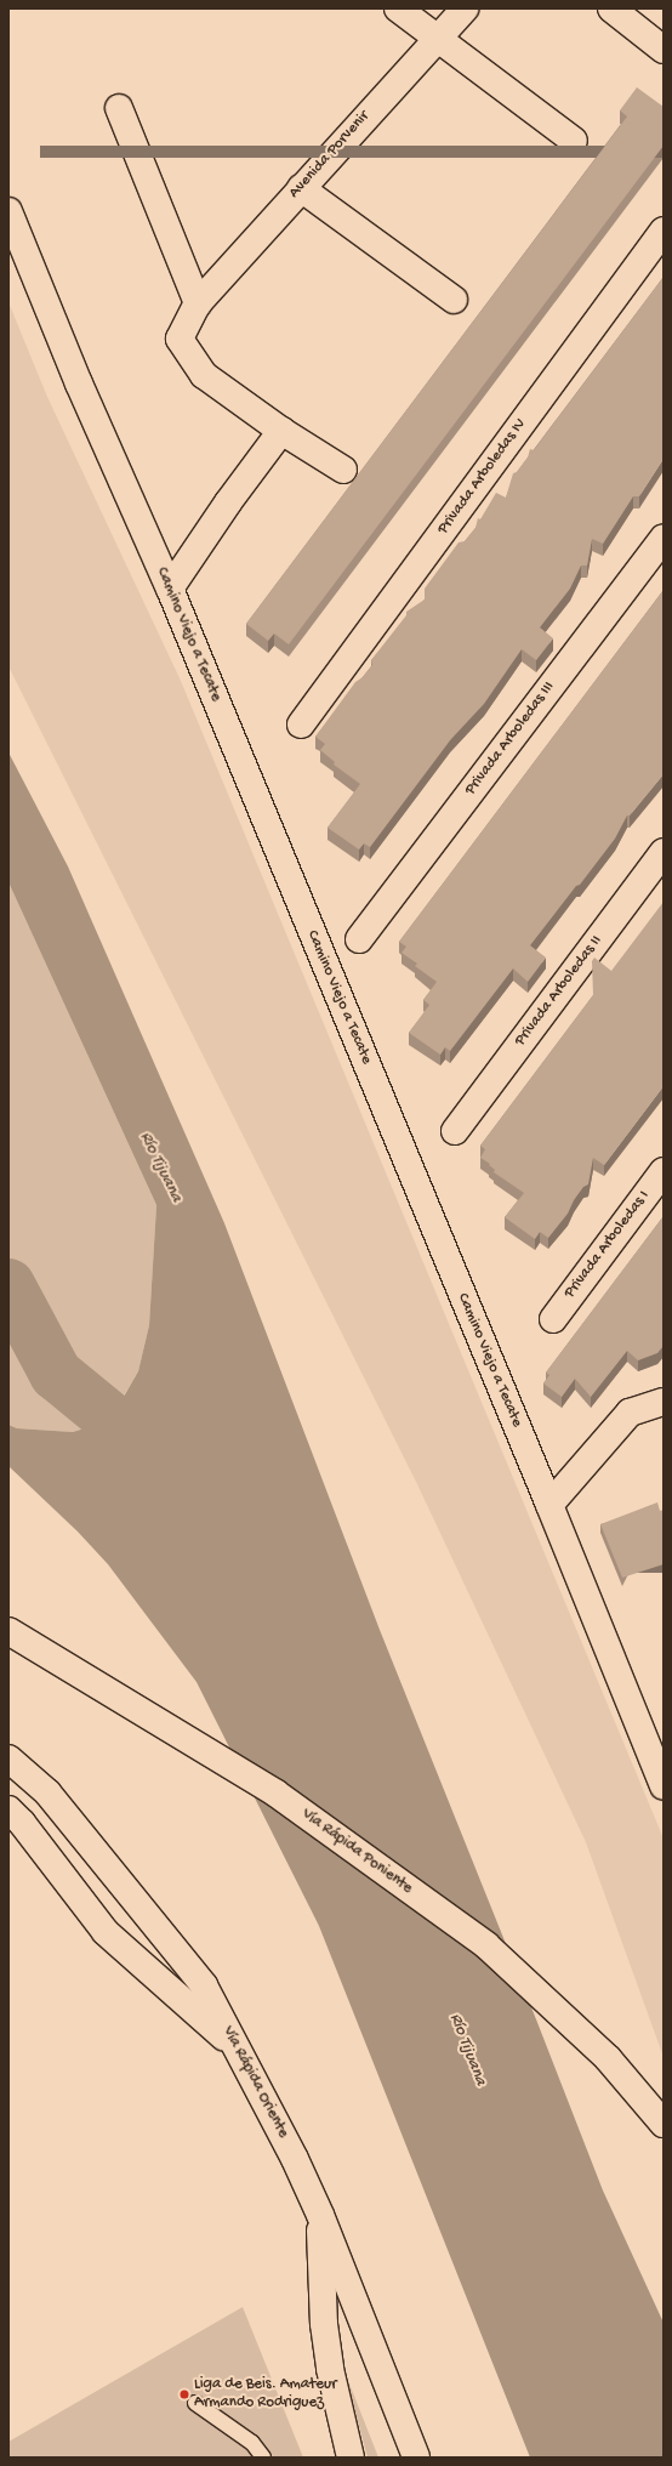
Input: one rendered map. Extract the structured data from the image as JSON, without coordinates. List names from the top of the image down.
{
  "streets": {
    "main road": [
      "Avenida Porvenir",
      "Privada Arboledas IV",
      "Camino Viejo a Tecate",
      "Privada Arboledas III",
      "Privada Arboledas II",
      "Privada Arboledas I",
      "Vía Rápida Poniente",
      "Vía Rápida Oriente"
    ]
  },
  "water": ["Río Tijuana"],
  "places": ["Liga de Beis. Amateur Armando Rodriguez"]
}
